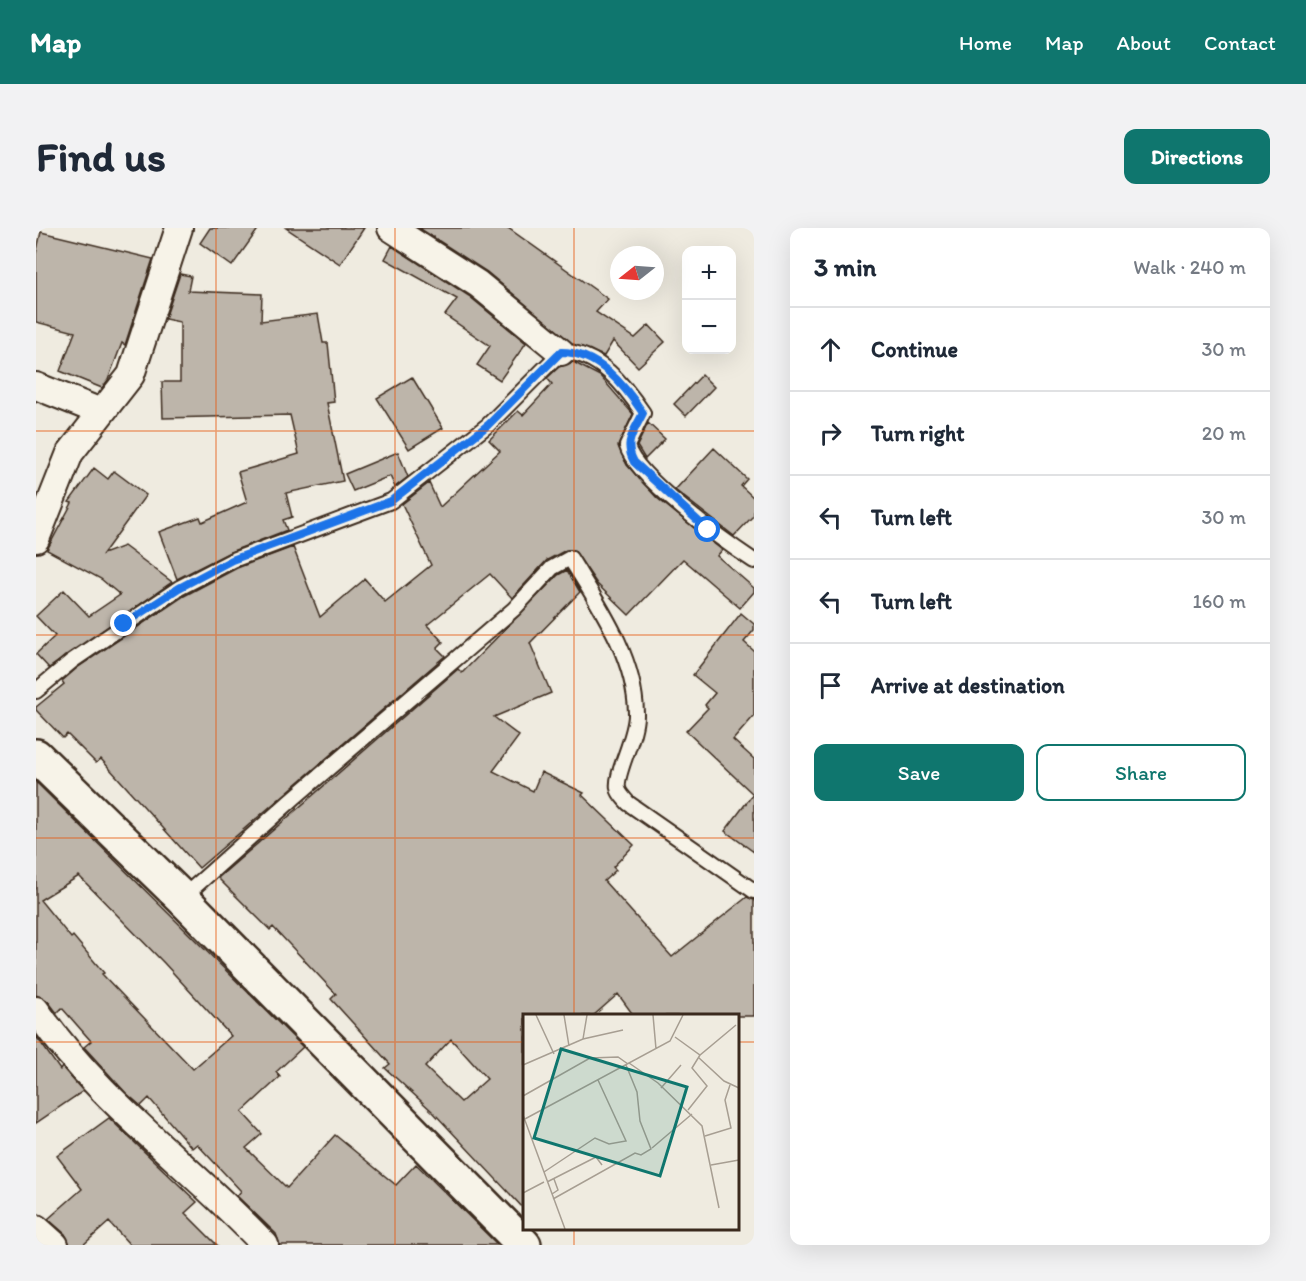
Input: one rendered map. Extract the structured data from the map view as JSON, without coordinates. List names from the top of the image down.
{
  "north": "left",
  "page": {
    "header": "Map",
    "nav": [
      "Home",
      "Map",
      "About",
      "Contact"
    ],
    "buttons": [
      "Directions",
      ["Save", "Share"]
    ],
    "title": "Find us",
    "heading": ["3 min", "Walk · 240 m"],
    "map_buttons": ["+", "−"],
    "list": [
      ["Continue", "30 m"],
      ["Turn right", "20 m"],
      ["Turn left", "30 m"],
      ["Turn left", "160 m"],
      "Arrive at destination"
    ]
  }
}
